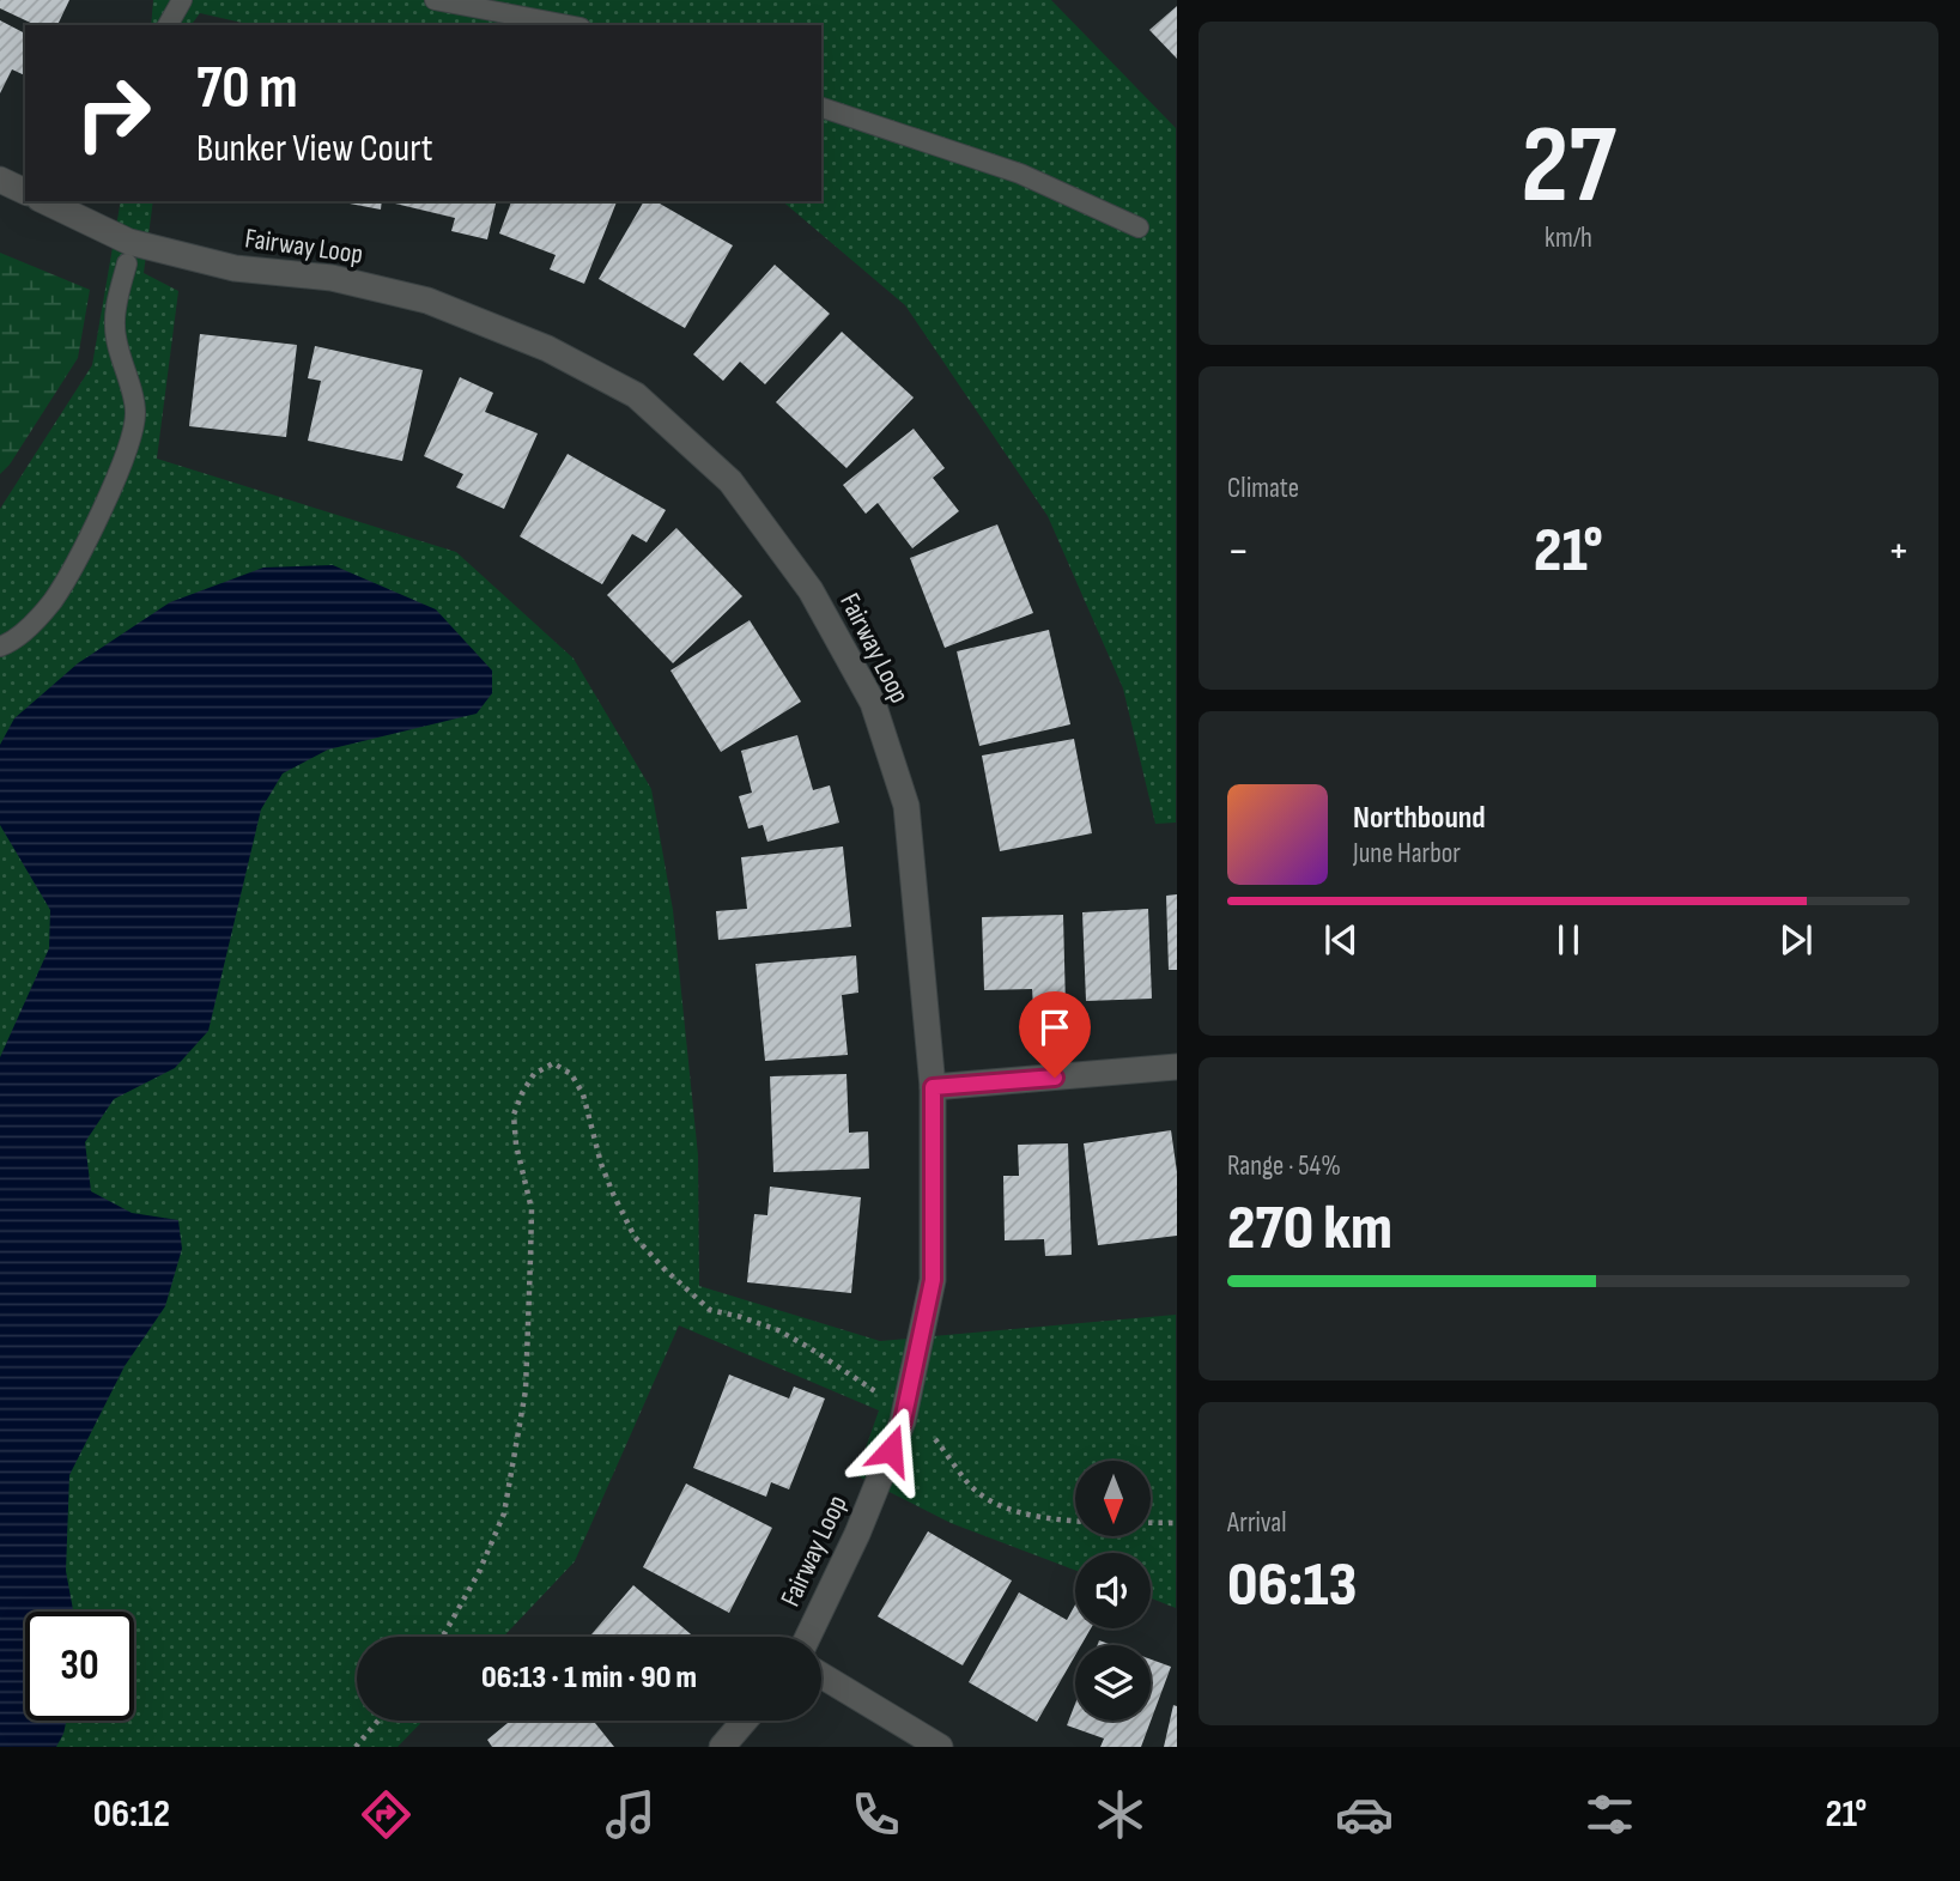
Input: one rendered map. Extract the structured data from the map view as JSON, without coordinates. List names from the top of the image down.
{
  "streets": {
    "street": ["Fairway Loop"]
  },
  "north": "bottom",
  "page": {
    "tile": [
      ["27", "km/h"],
      "Climate",
      ["Range · 54%", "270 km"],
      ["Arrival", "06:13"]
    ],
    "turn": ["70 m", "Bunker View Court"],
    "heat": ["−", "21°", "+"],
    "song": ["Northbound", "June Harbor"],
    "limit": "30",
    "trip": "06:13 · 1 min · 90 m",
    "tabs": ["06:12", "21°"]
  }
}
